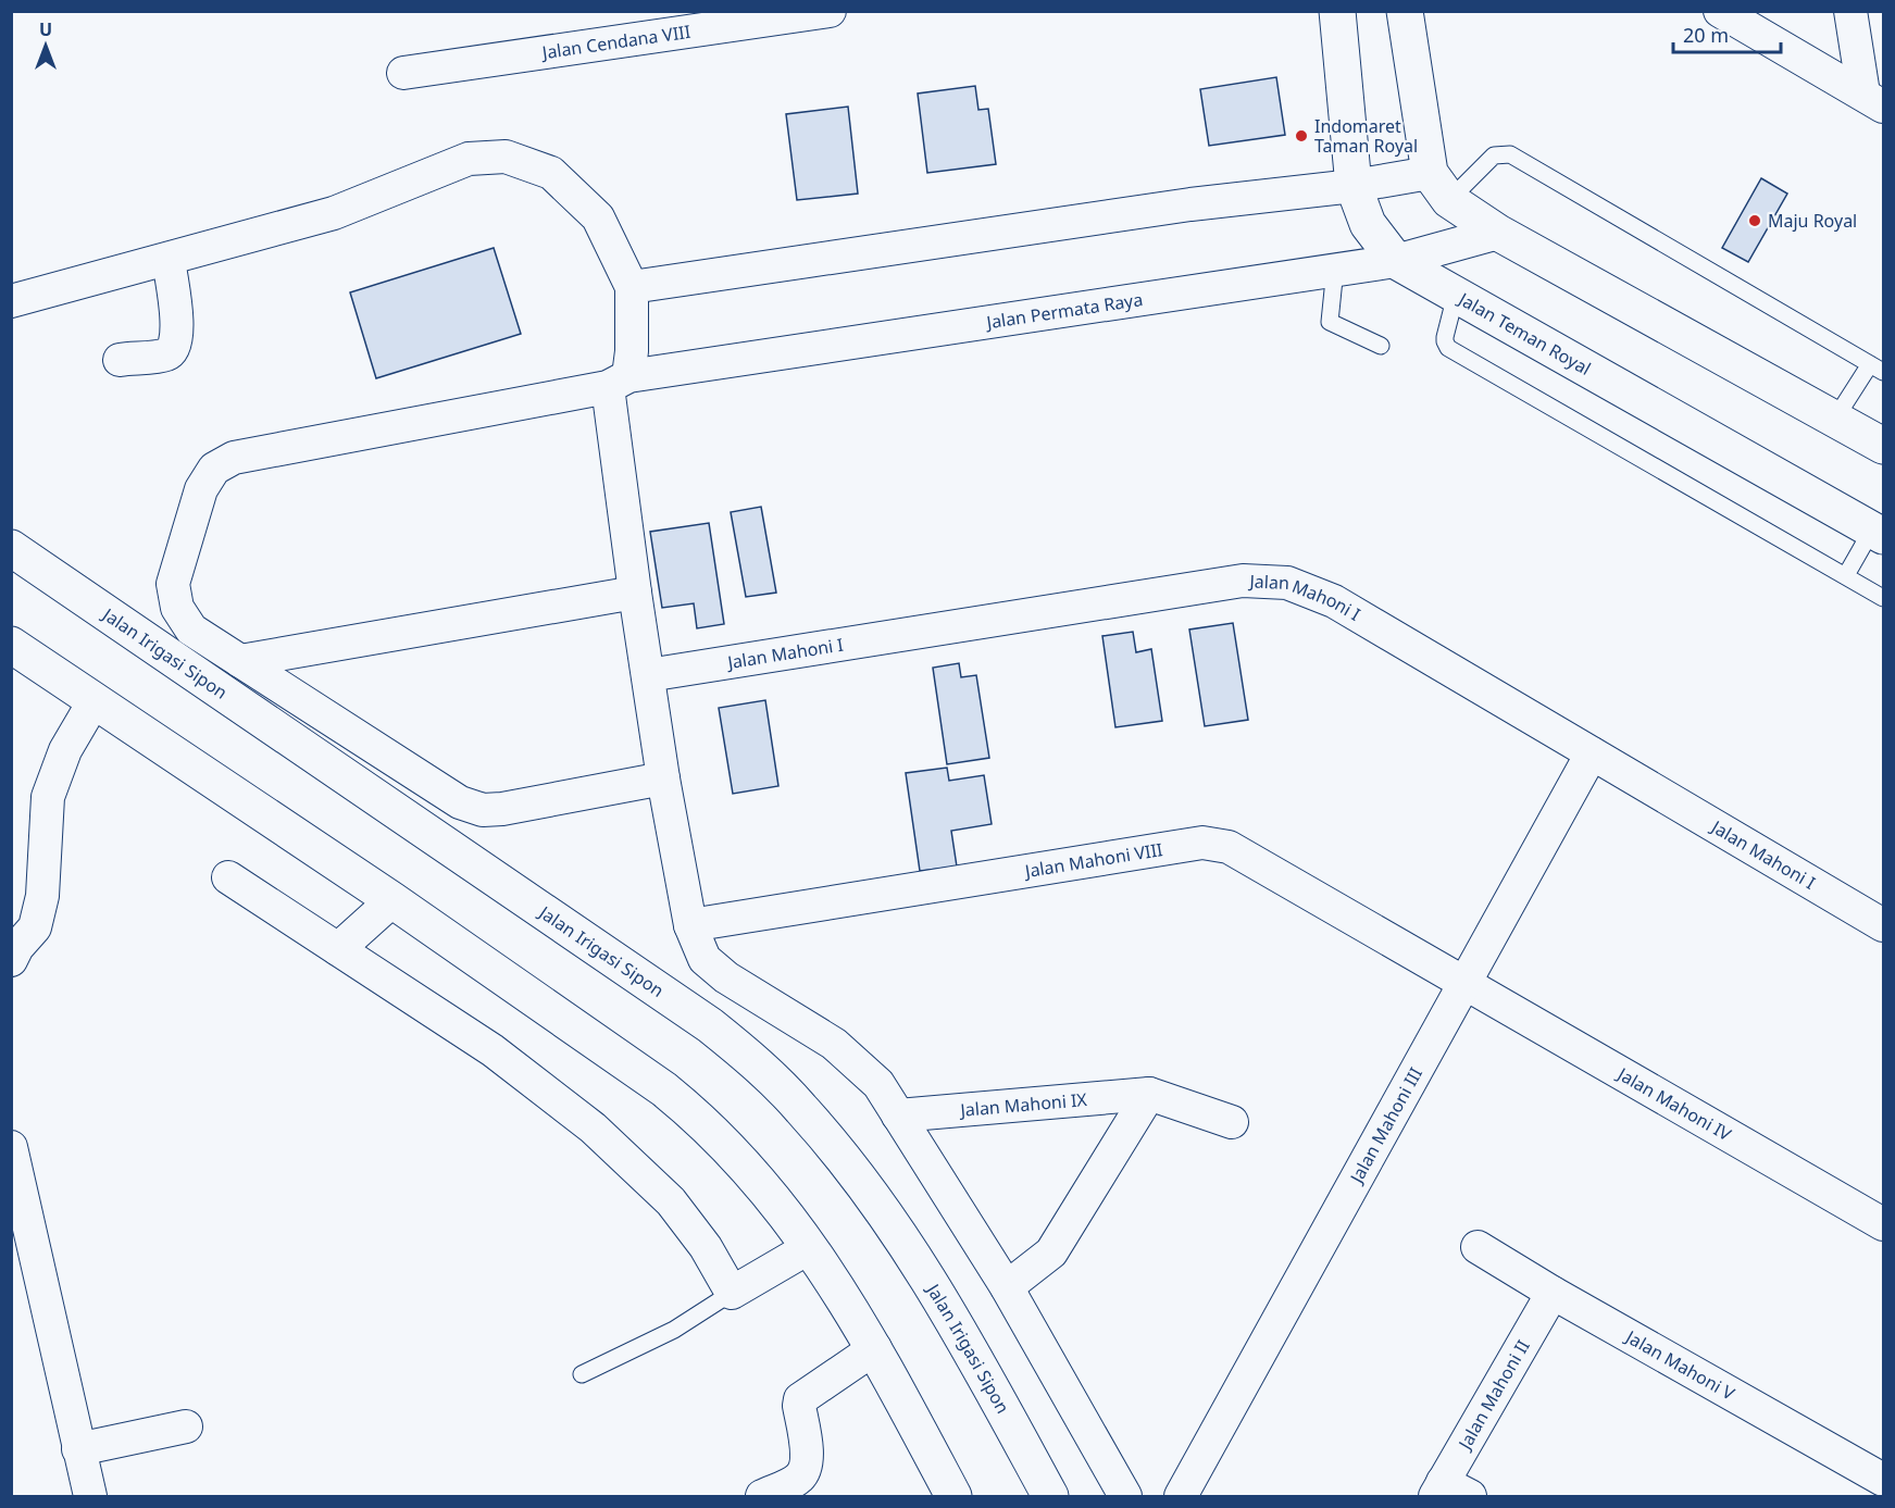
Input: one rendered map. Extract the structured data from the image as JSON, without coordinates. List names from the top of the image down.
{
  "streets": {
    "street": [
      "Jalan Cendana VIII",
      "Jalan Permata Raya",
      "Jalan Teman Royal",
      "Jalan Mahoni I",
      "Jalan Irigasi Sipon",
      "Jalan Mahoni VIII",
      "Jalan Mahoni IV",
      "Jalan Mahoni IX",
      "Jalan Mahoni III",
      "Jalan Mahoni V",
      "Jalan Mahoni II"
    ]
  },
  "crossings": [
    ["Jalan Permata Raya", "Jalan Teman Royal"],
    ["Jalan Mahoni I", "Jalan Mahoni III"],
    ["Jalan Mahoni VIII", "Jalan Mahoni IV"],
    ["Jalan Mahoni VIII", "Jalan Mahoni III"],
    ["Jalan Mahoni IV", "Jalan Mahoni III"],
    ["Jalan Mahoni V", "Jalan Mahoni II"]
  ],
  "places": ["Indomaret Taman Royal", "Maju Royal"],
  "scale_bar": "20 m",
  "north": "top"
}
